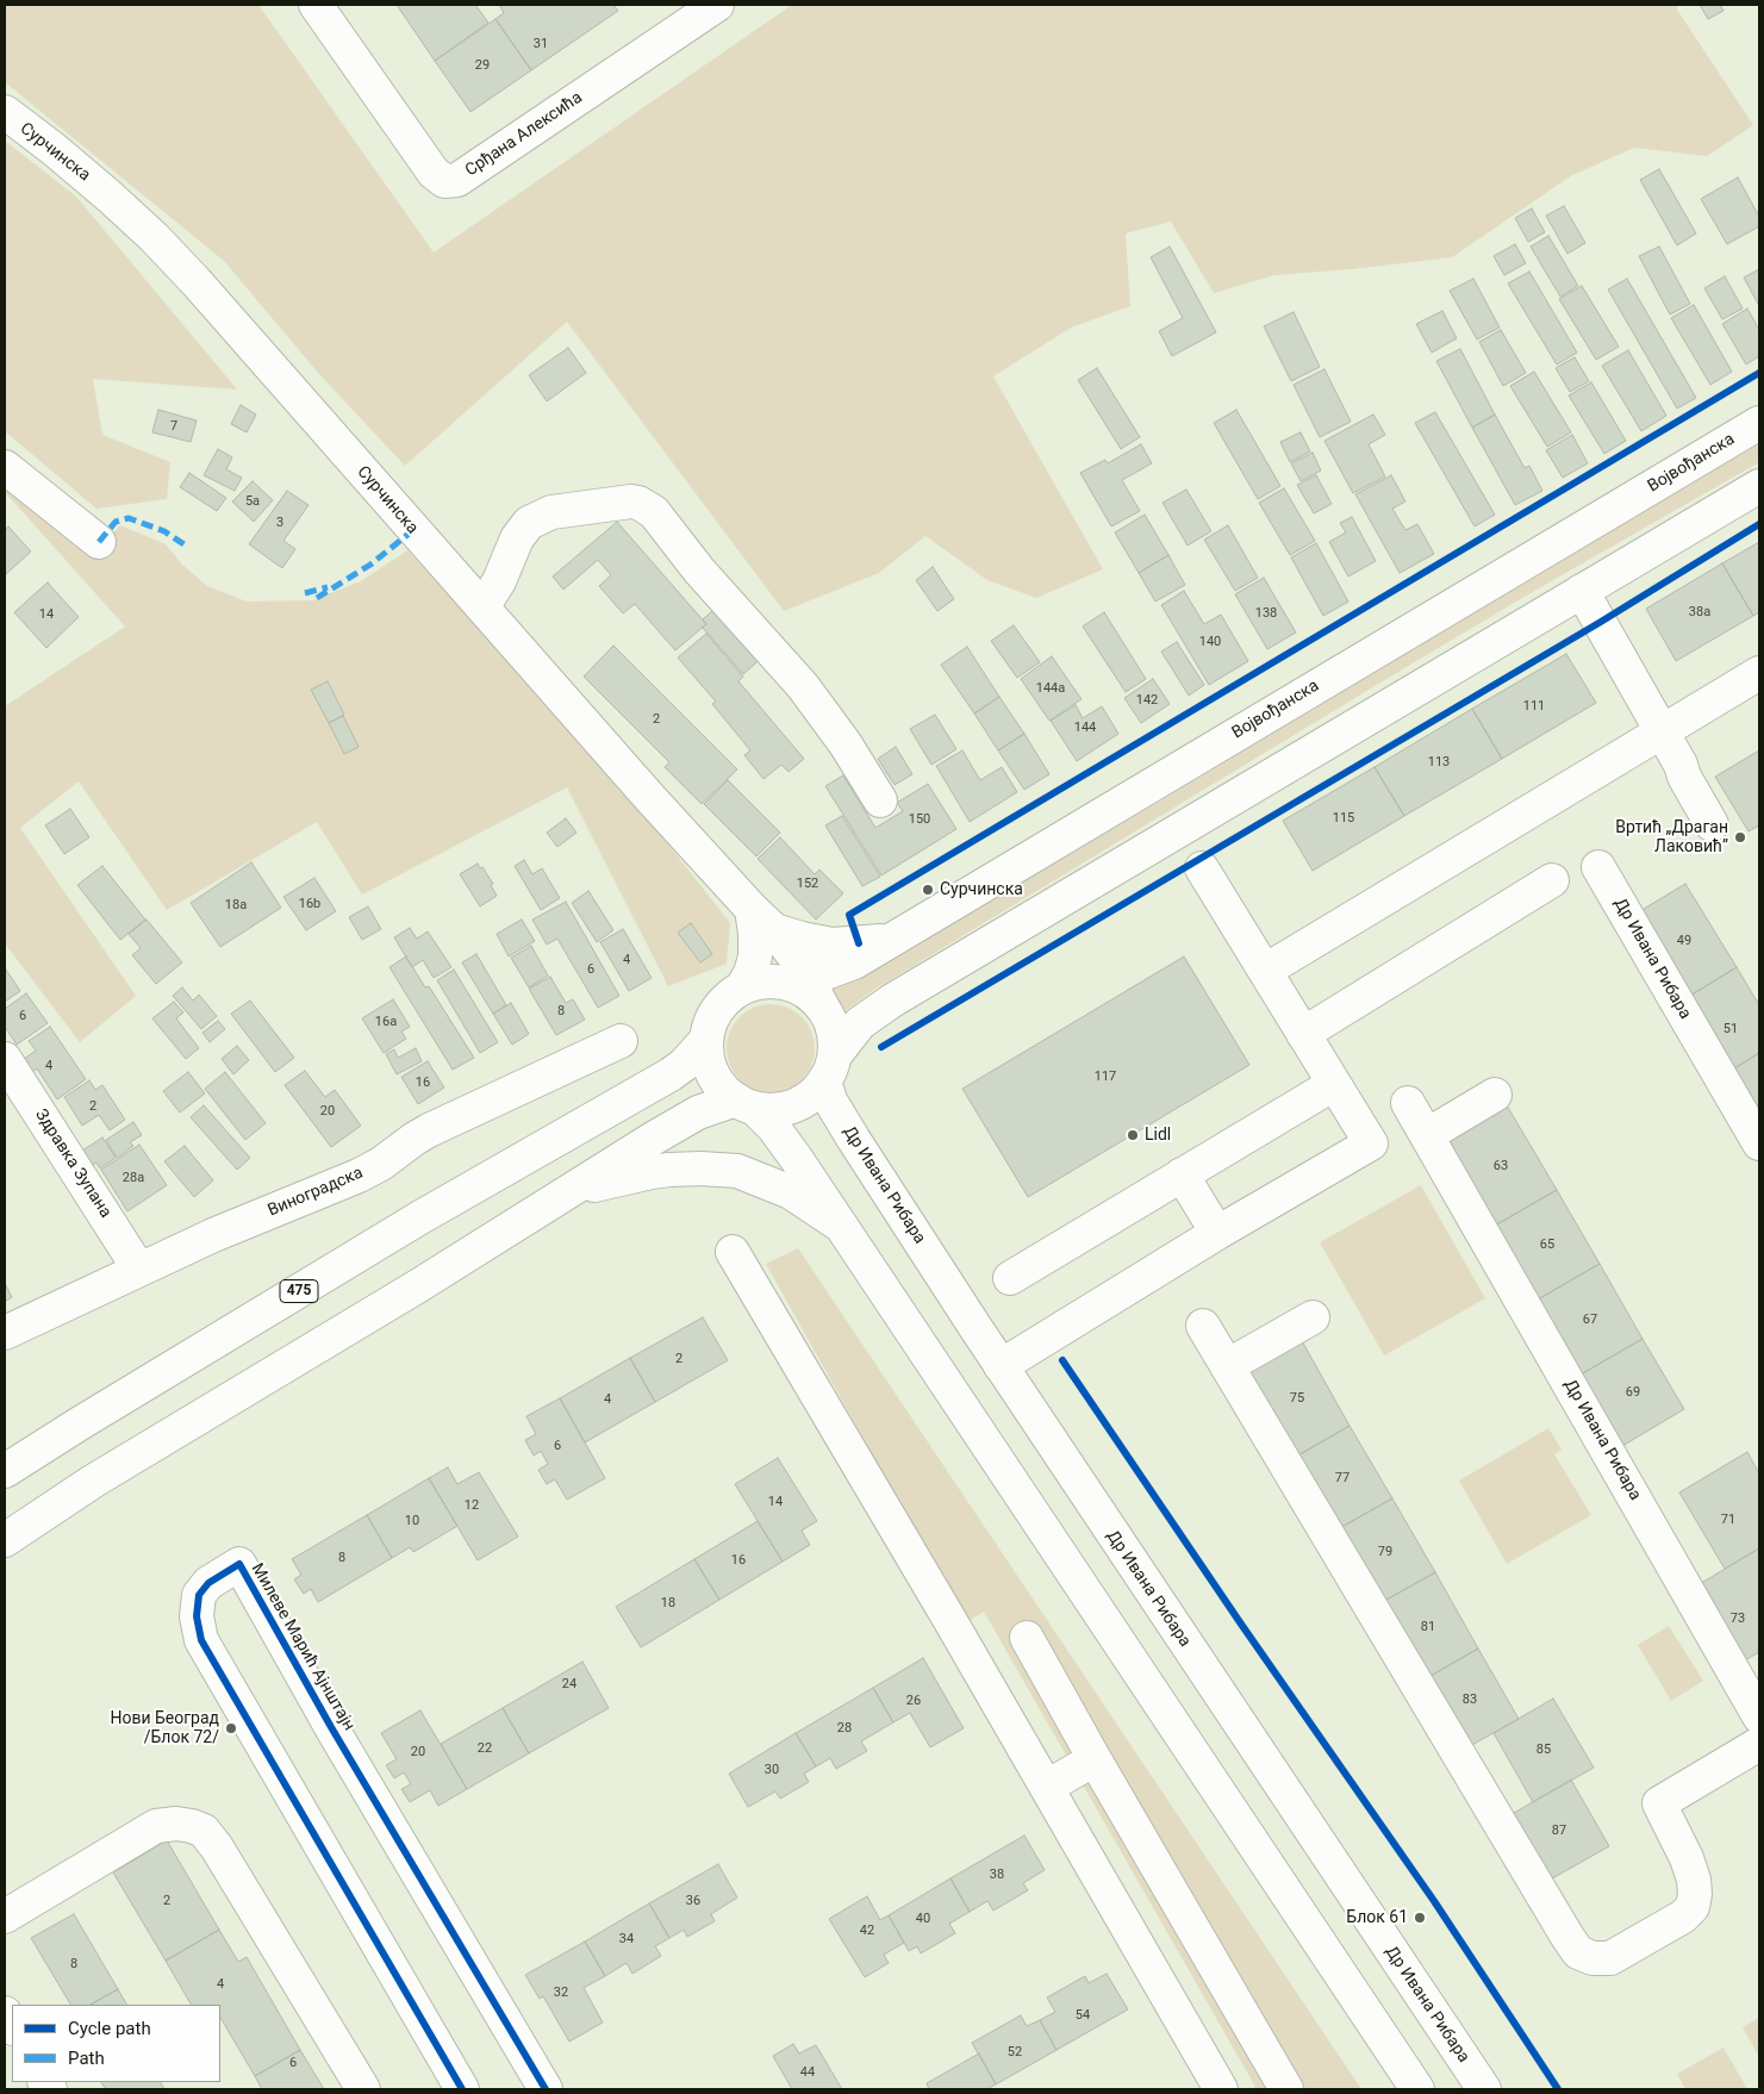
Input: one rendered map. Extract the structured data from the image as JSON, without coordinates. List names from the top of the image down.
{
  "streets": {
    "main road": [
      "Срђана Алексића",
      "Сурчинска",
      "Војвођанска",
      "Др Ивана Рибара",
      "Здравка Зупана",
      "Виноградска",
      "475",
      "Милеве Марић Ајнштајн"
    ]
  },
  "crossings": [
    ["Сурчинска", "Војвођанска"],
    ["Сурчинска", "Др Ивана Рибара"],
    ["Сурчинска", "475"],
    ["Војвођанска", "Др Ивана Рибара"],
    ["Војвођанска", "475"],
    ["Др Ивана Рибара", "475"],
    ["Здравка Зупана", "Виноградска"]
  ],
  "places": [
    "Вртић „Драган Лаковић”",
    "Сурчинска",
    "Lidl",
    "Нови Београд /Блок 72/",
    "Блок 61"
  ],
  "house_numbers": [
    "31",
    "29",
    "7",
    "5a",
    "3",
    "38a",
    "138",
    "14",
    "140",
    "144a",
    "142",
    "111",
    "2",
    "144",
    "113",
    "115",
    "150",
    "152",
    "16b",
    "18a",
    "49",
    "4",
    "6",
    "8",
    "6",
    "16a",
    "51",
    "4",
    "117",
    "16",
    "2",
    "20",
    "63",
    "28a",
    "65",
    "67",
    "2",
    "69",
    "75",
    "4",
    "6",
    "77",
    "14",
    "12",
    "71",
    "10",
    "79",
    "8",
    "16",
    "18",
    "73",
    "81",
    "24",
    "83",
    "26",
    "28",
    "22",
    "85",
    "20",
    "30",
    "87",
    "38",
    "2",
    "36",
    "40",
    "42",
    "34",
    "8",
    "4",
    "32",
    "54",
    "52",
    "6",
    "44"
  ],
  "legend": ["Cycle path", "Path"]
}
